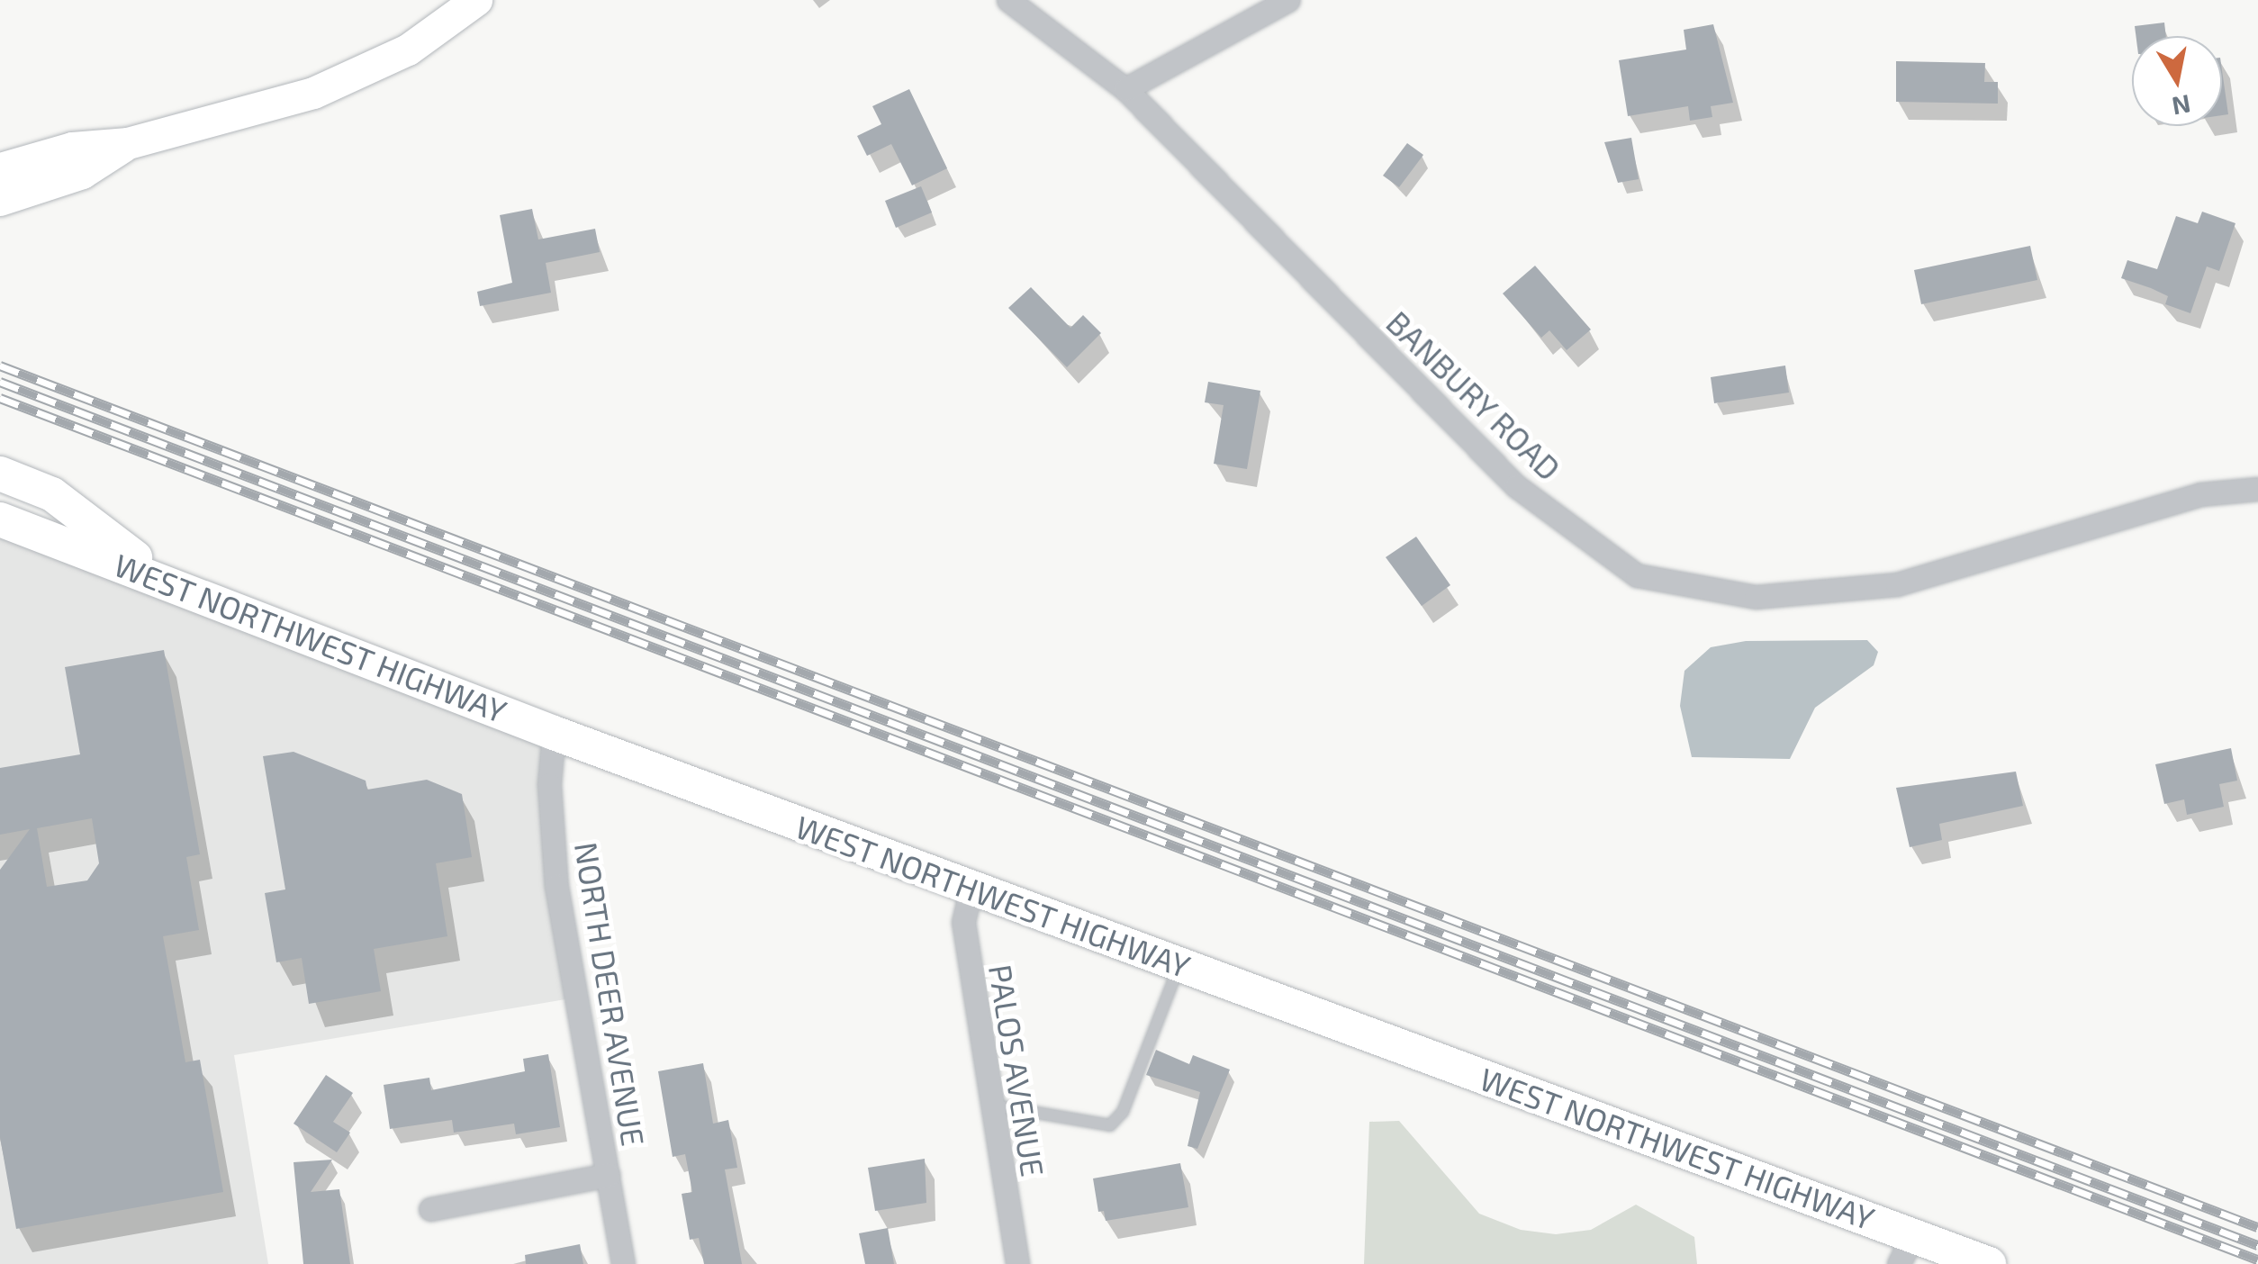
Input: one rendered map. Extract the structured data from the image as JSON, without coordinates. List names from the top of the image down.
{
  "streets": {
    "main road": ["WEST NORTHWEST HIGHWAY"],
    "street": ["BANBURY ROAD", "NORTH DEER AVENUE", "PALOS AVENUE"]
  },
  "crossings": [
    ["WEST NORTHWEST HIGHWAY", "NORTH DEER AVENUE"],
    ["WEST NORTHWEST HIGHWAY", "PALOS AVENUE"]
  ],
  "north": "bottom"
}
